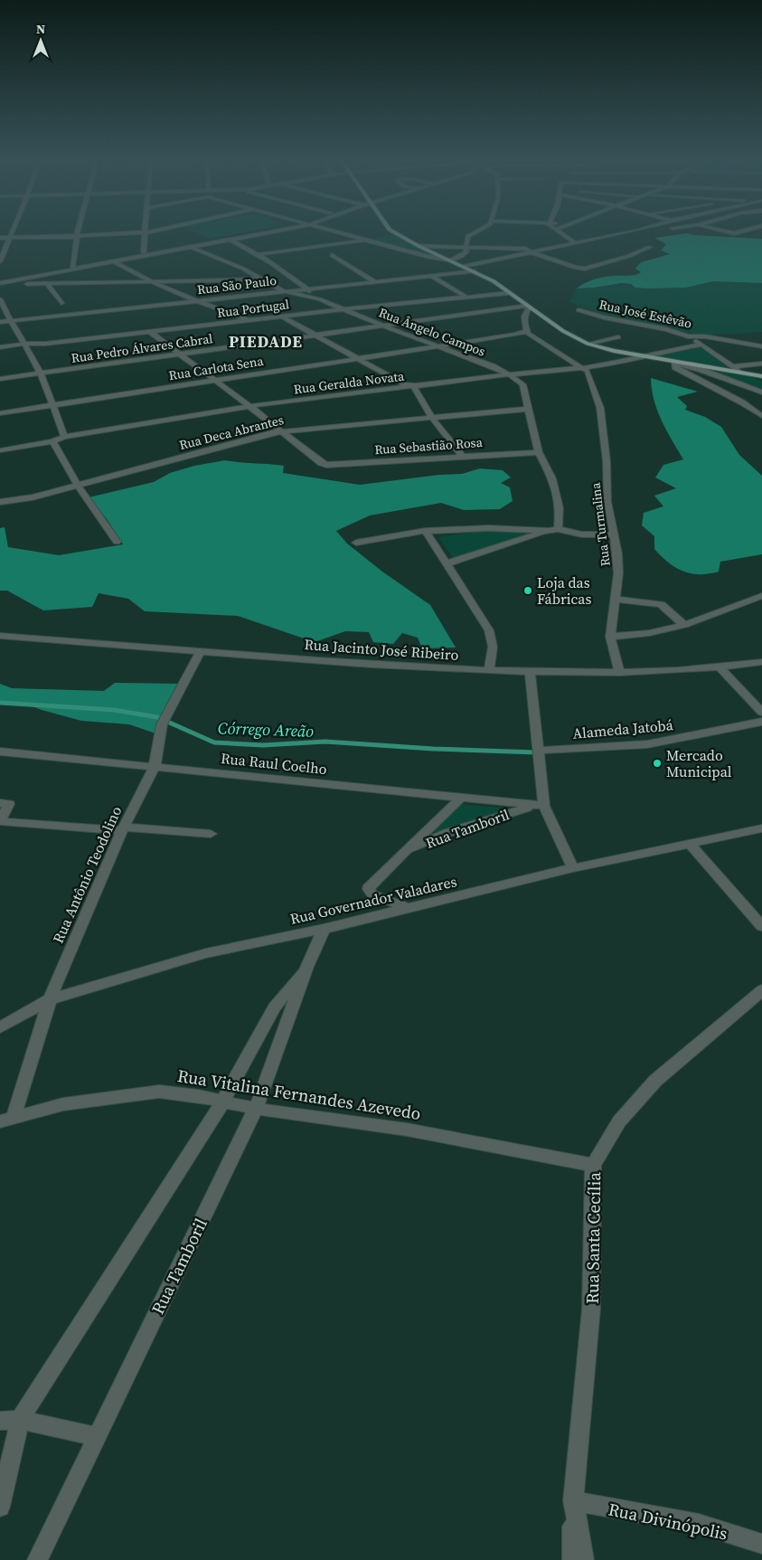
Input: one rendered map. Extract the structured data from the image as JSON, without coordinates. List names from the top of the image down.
{
  "streets": {
    "street": [
      "Rua São Paulo",
      "Rua Portugal",
      "Rua José Estêvão",
      "Rua Ângelo Campos",
      "Rua Pedro Álvares Cabral",
      "Rua Carlota Sena",
      "Rua Geralda Novata",
      "Rua Deca Abrantes",
      "Rua Sebastião Rosa",
      "Rua Turmalina",
      "Rua Jacinto José Ribeiro",
      "Alameda Jatobá",
      "Rua Raul Coelho",
      "Rua Tamboril",
      "Rua Antônio Teodolino",
      "Rua Governador Valadares",
      "Rua Vitalina Fernandes Azevedo",
      "Rua Santa Cecília",
      "Rua Divinópolis"
    ]
  },
  "crossings": [
    ["Rua São Paulo", "Rua Ângelo Campos"],
    ["Rua Portugal", "Rua Ângelo Campos"],
    ["Rua Ângelo Campos", "Rua Pedro Álvares Cabral"],
    ["Rua Ângelo Campos", "Rua Carlota Sena"],
    ["Rua Ângelo Campos", "Rua Geralda Novata"],
    ["Rua Ângelo Campos", "Rua Deca Abrantes"],
    ["Rua Ângelo Campos", "Rua Sebastião Rosa"],
    ["Rua Carlota Sena", "Rua Turmalina"],
    ["Rua Geralda Novata", "Rua Turmalina"],
    ["Rua Deca Abrantes", "Rua Sebastião Rosa"],
    ["Rua Turmalina", "Rua Jacinto José Ribeiro"],
    ["Rua Jacinto José Ribeiro", "Rua Antônio Teodolino"],
    ["Rua Raul Coelho", "Rua Tamboril"],
    ["Rua Raul Coelho", "Rua Antônio Teodolino"],
    ["Rua Tamboril", "Rua Governador Valadares"],
    ["Rua Tamboril", "Rua Vitalina Fernandes Azevedo"],
    ["Rua Antônio Teodolino", "Rua Governador Valadares"],
    ["Rua Antônio Teodolino", "Rua Vitalina Fernandes Azevedo"],
    ["Rua Vitalina Fernandes Azevedo", "Rua Santa Cecília"],
    ["Rua Santa Cecília", "Rua Divinópolis"]
  ],
  "districts": ["PIEDADE"],
  "water": ["Córrego Areão"],
  "places": ["Loja das Fábricas", "Mercado Municipal"],
  "north": "top"
}
